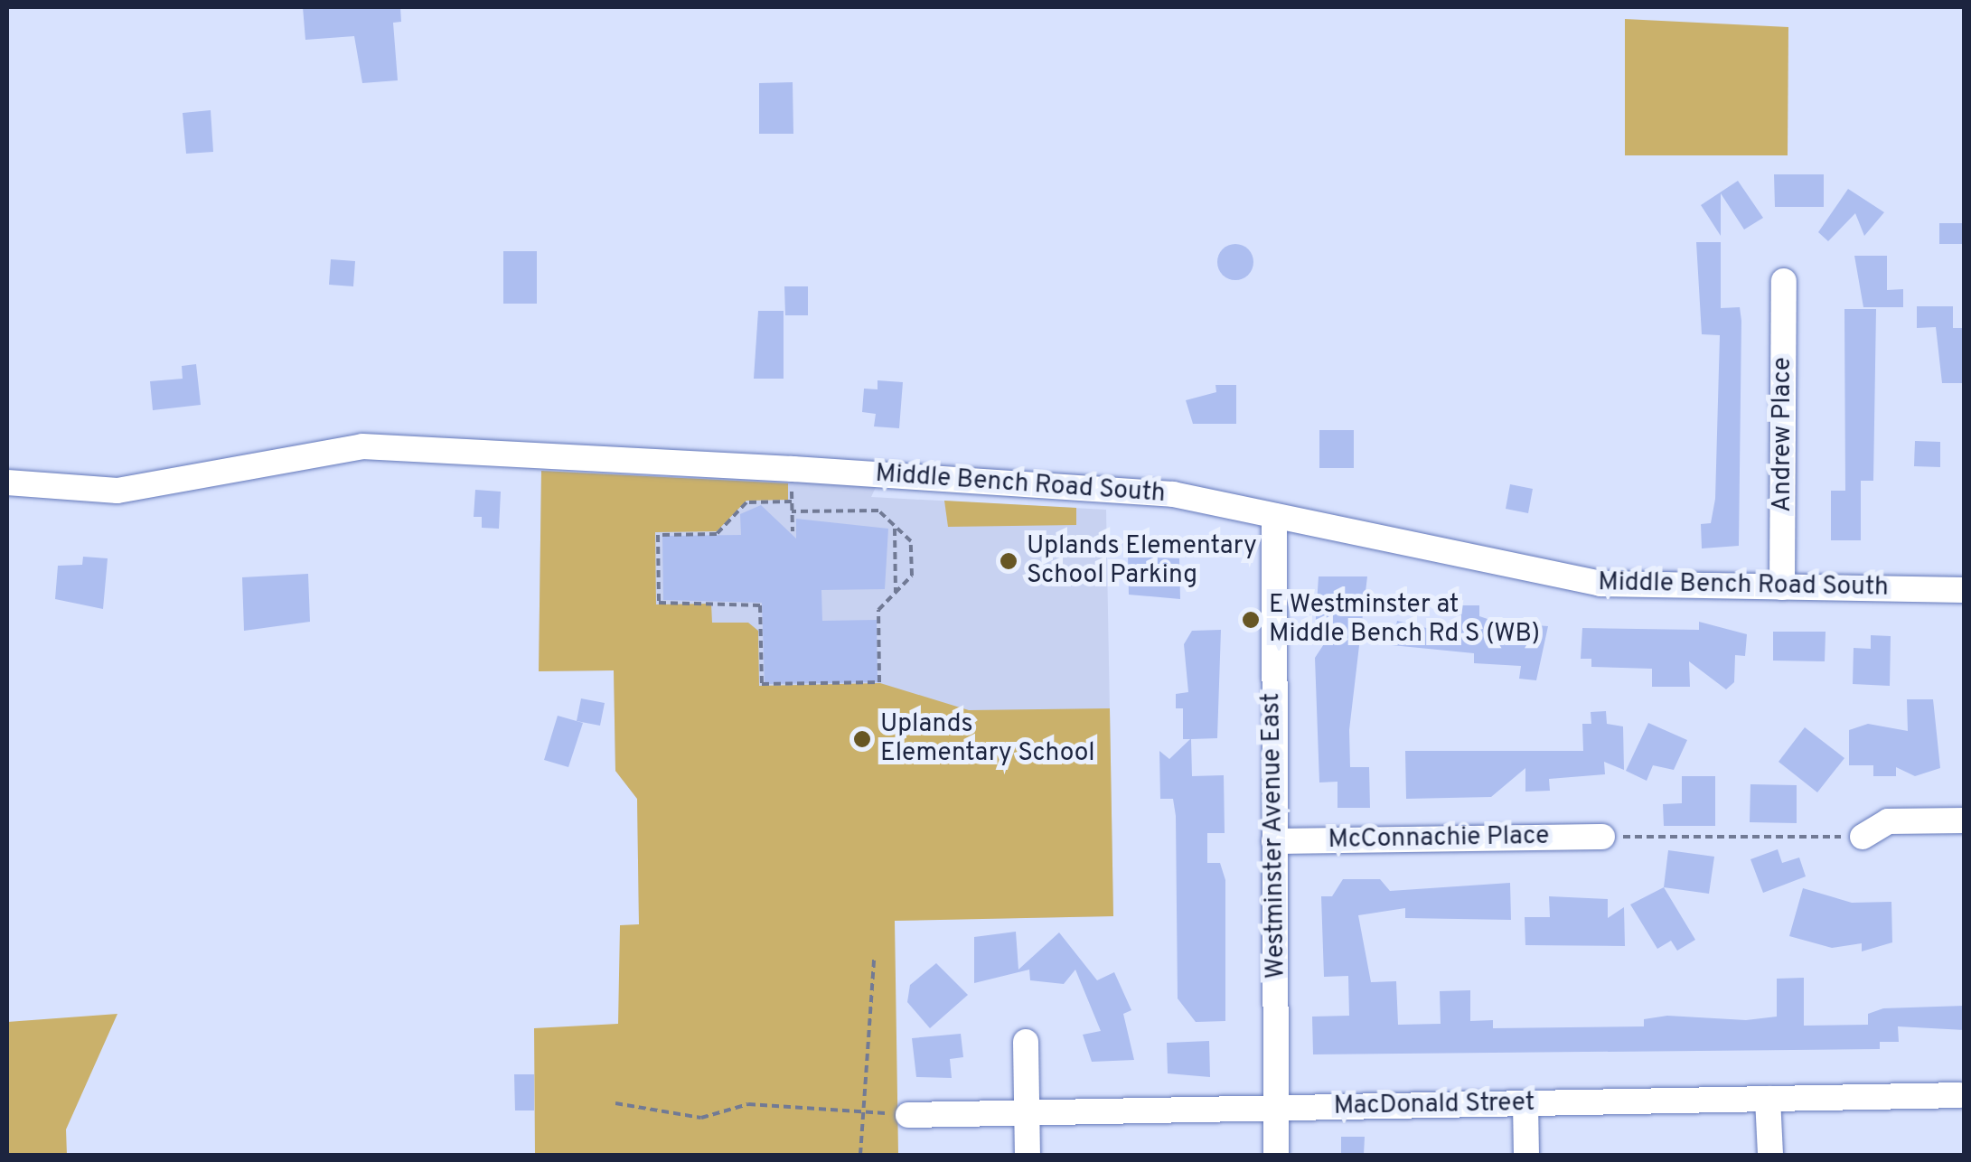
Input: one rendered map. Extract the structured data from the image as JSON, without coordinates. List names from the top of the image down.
{
  "streets": {
    "street": [
      "Andrew Place",
      "Middle Bench Road South",
      "Westminster Avenue East",
      "McConnachie Place",
      "MacDonald Street"
    ]
  },
  "crossings": [
    ["Andrew Place", "Middle Bench Road South"],
    ["Middle Bench Road South", "Westminster Avenue East"],
    ["Westminster Avenue East", "McConnachie Place"],
    ["Westminster Avenue East", "MacDonald Street"]
  ],
  "places": ["Uplands Elementary School Parking", "E Westminster at Middle Bench Rd S (WB)", "Uplands Elementary School"]
}
